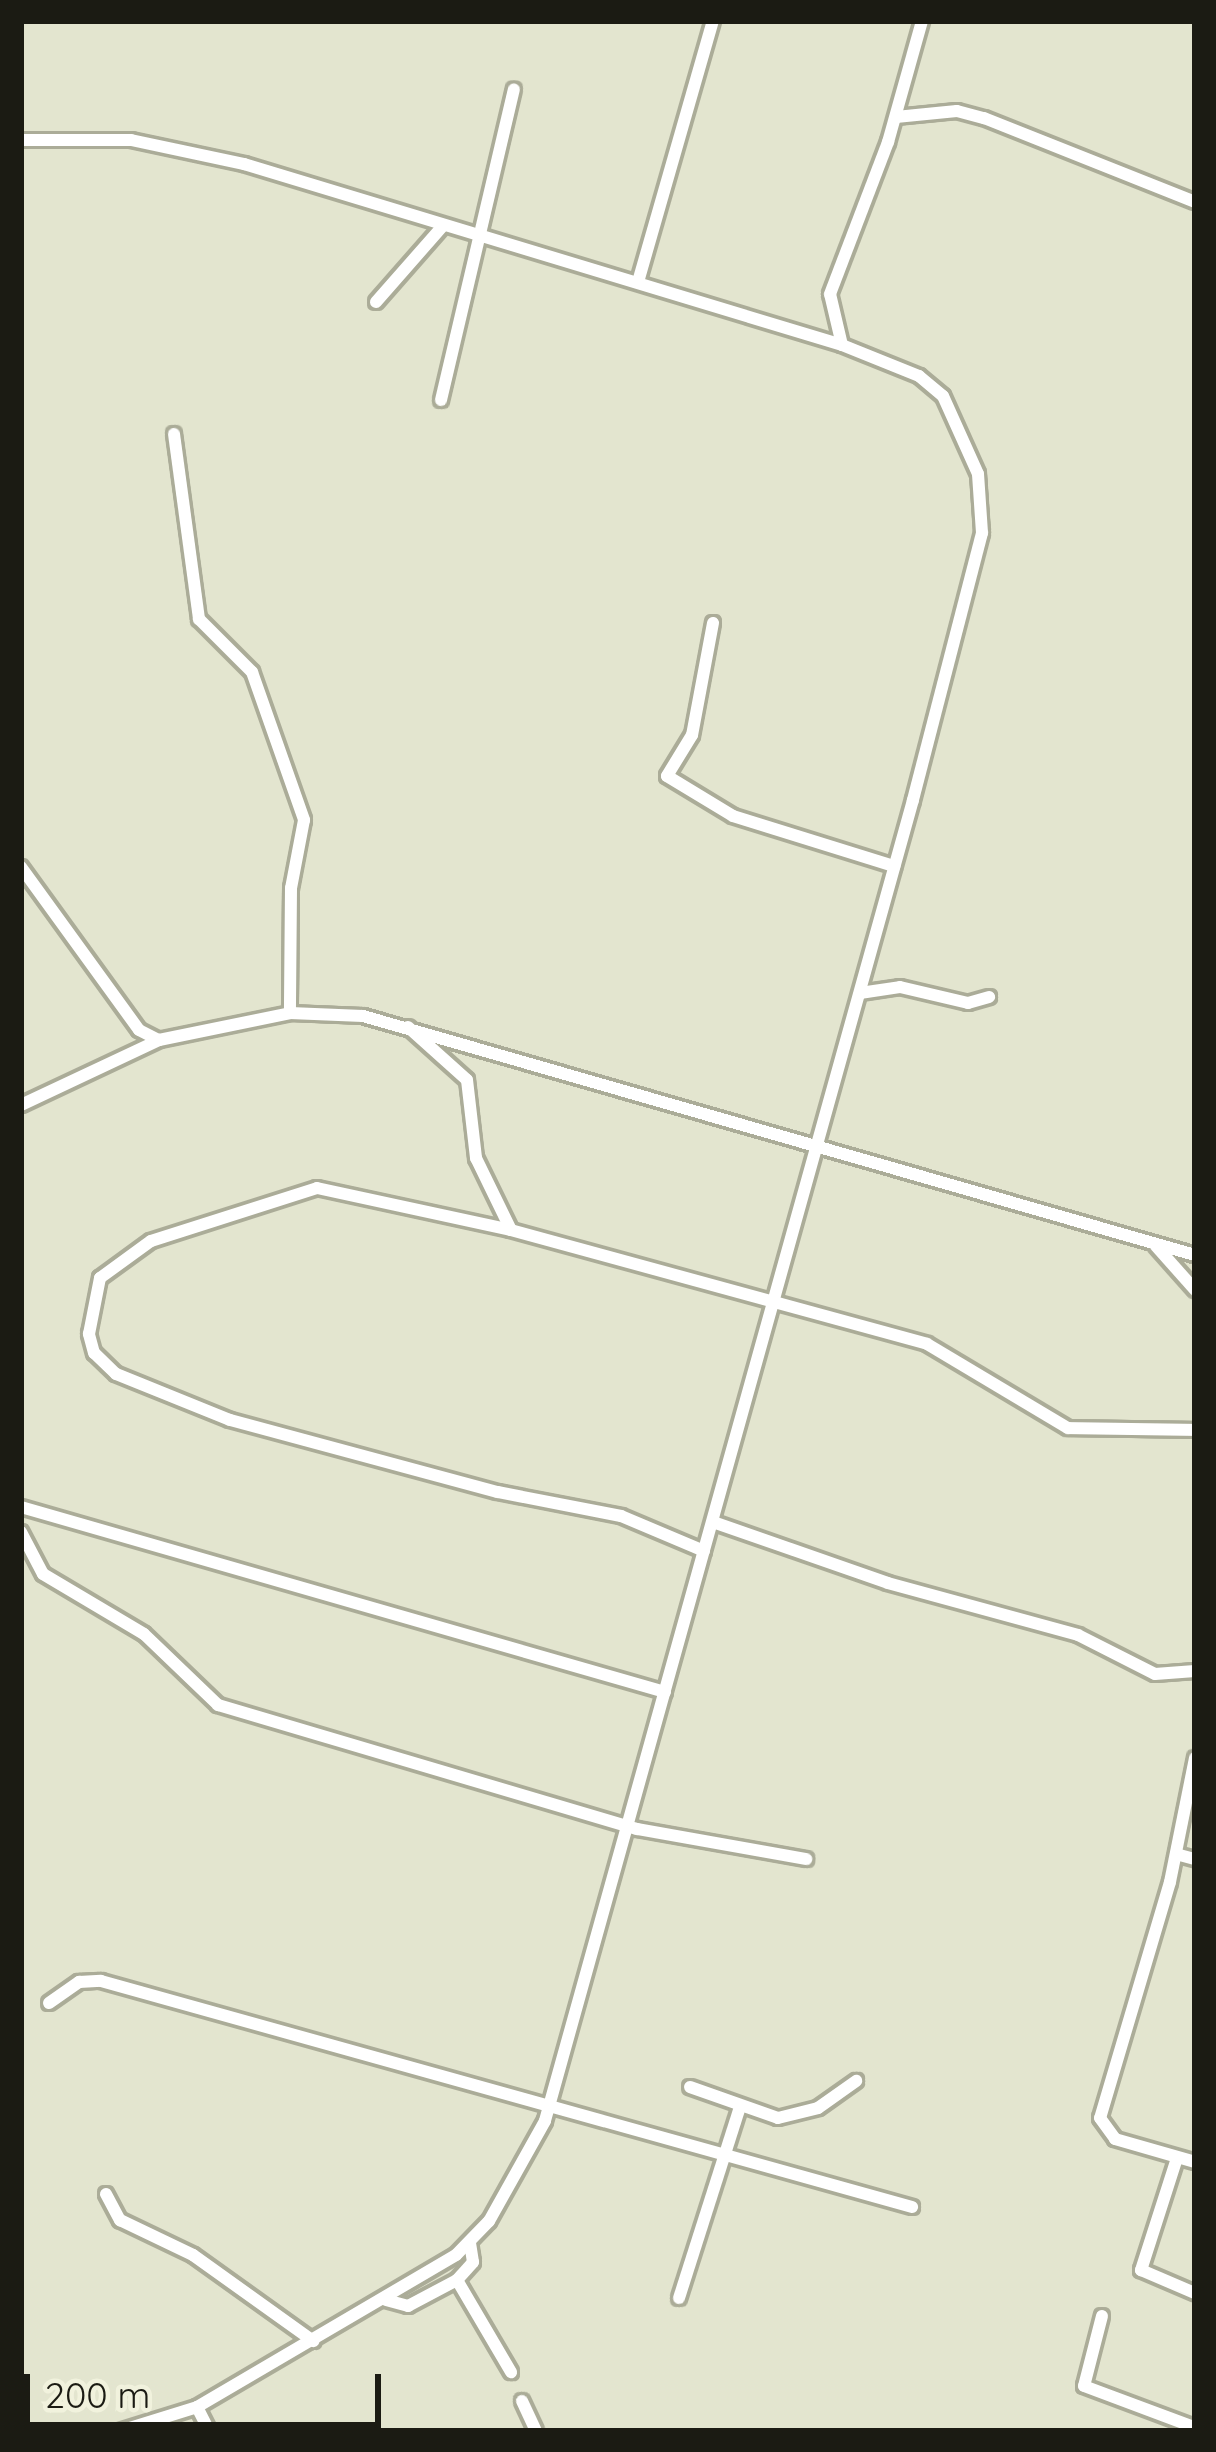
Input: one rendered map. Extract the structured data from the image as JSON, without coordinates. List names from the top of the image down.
{
  "scale_bar": "200 m"
}
